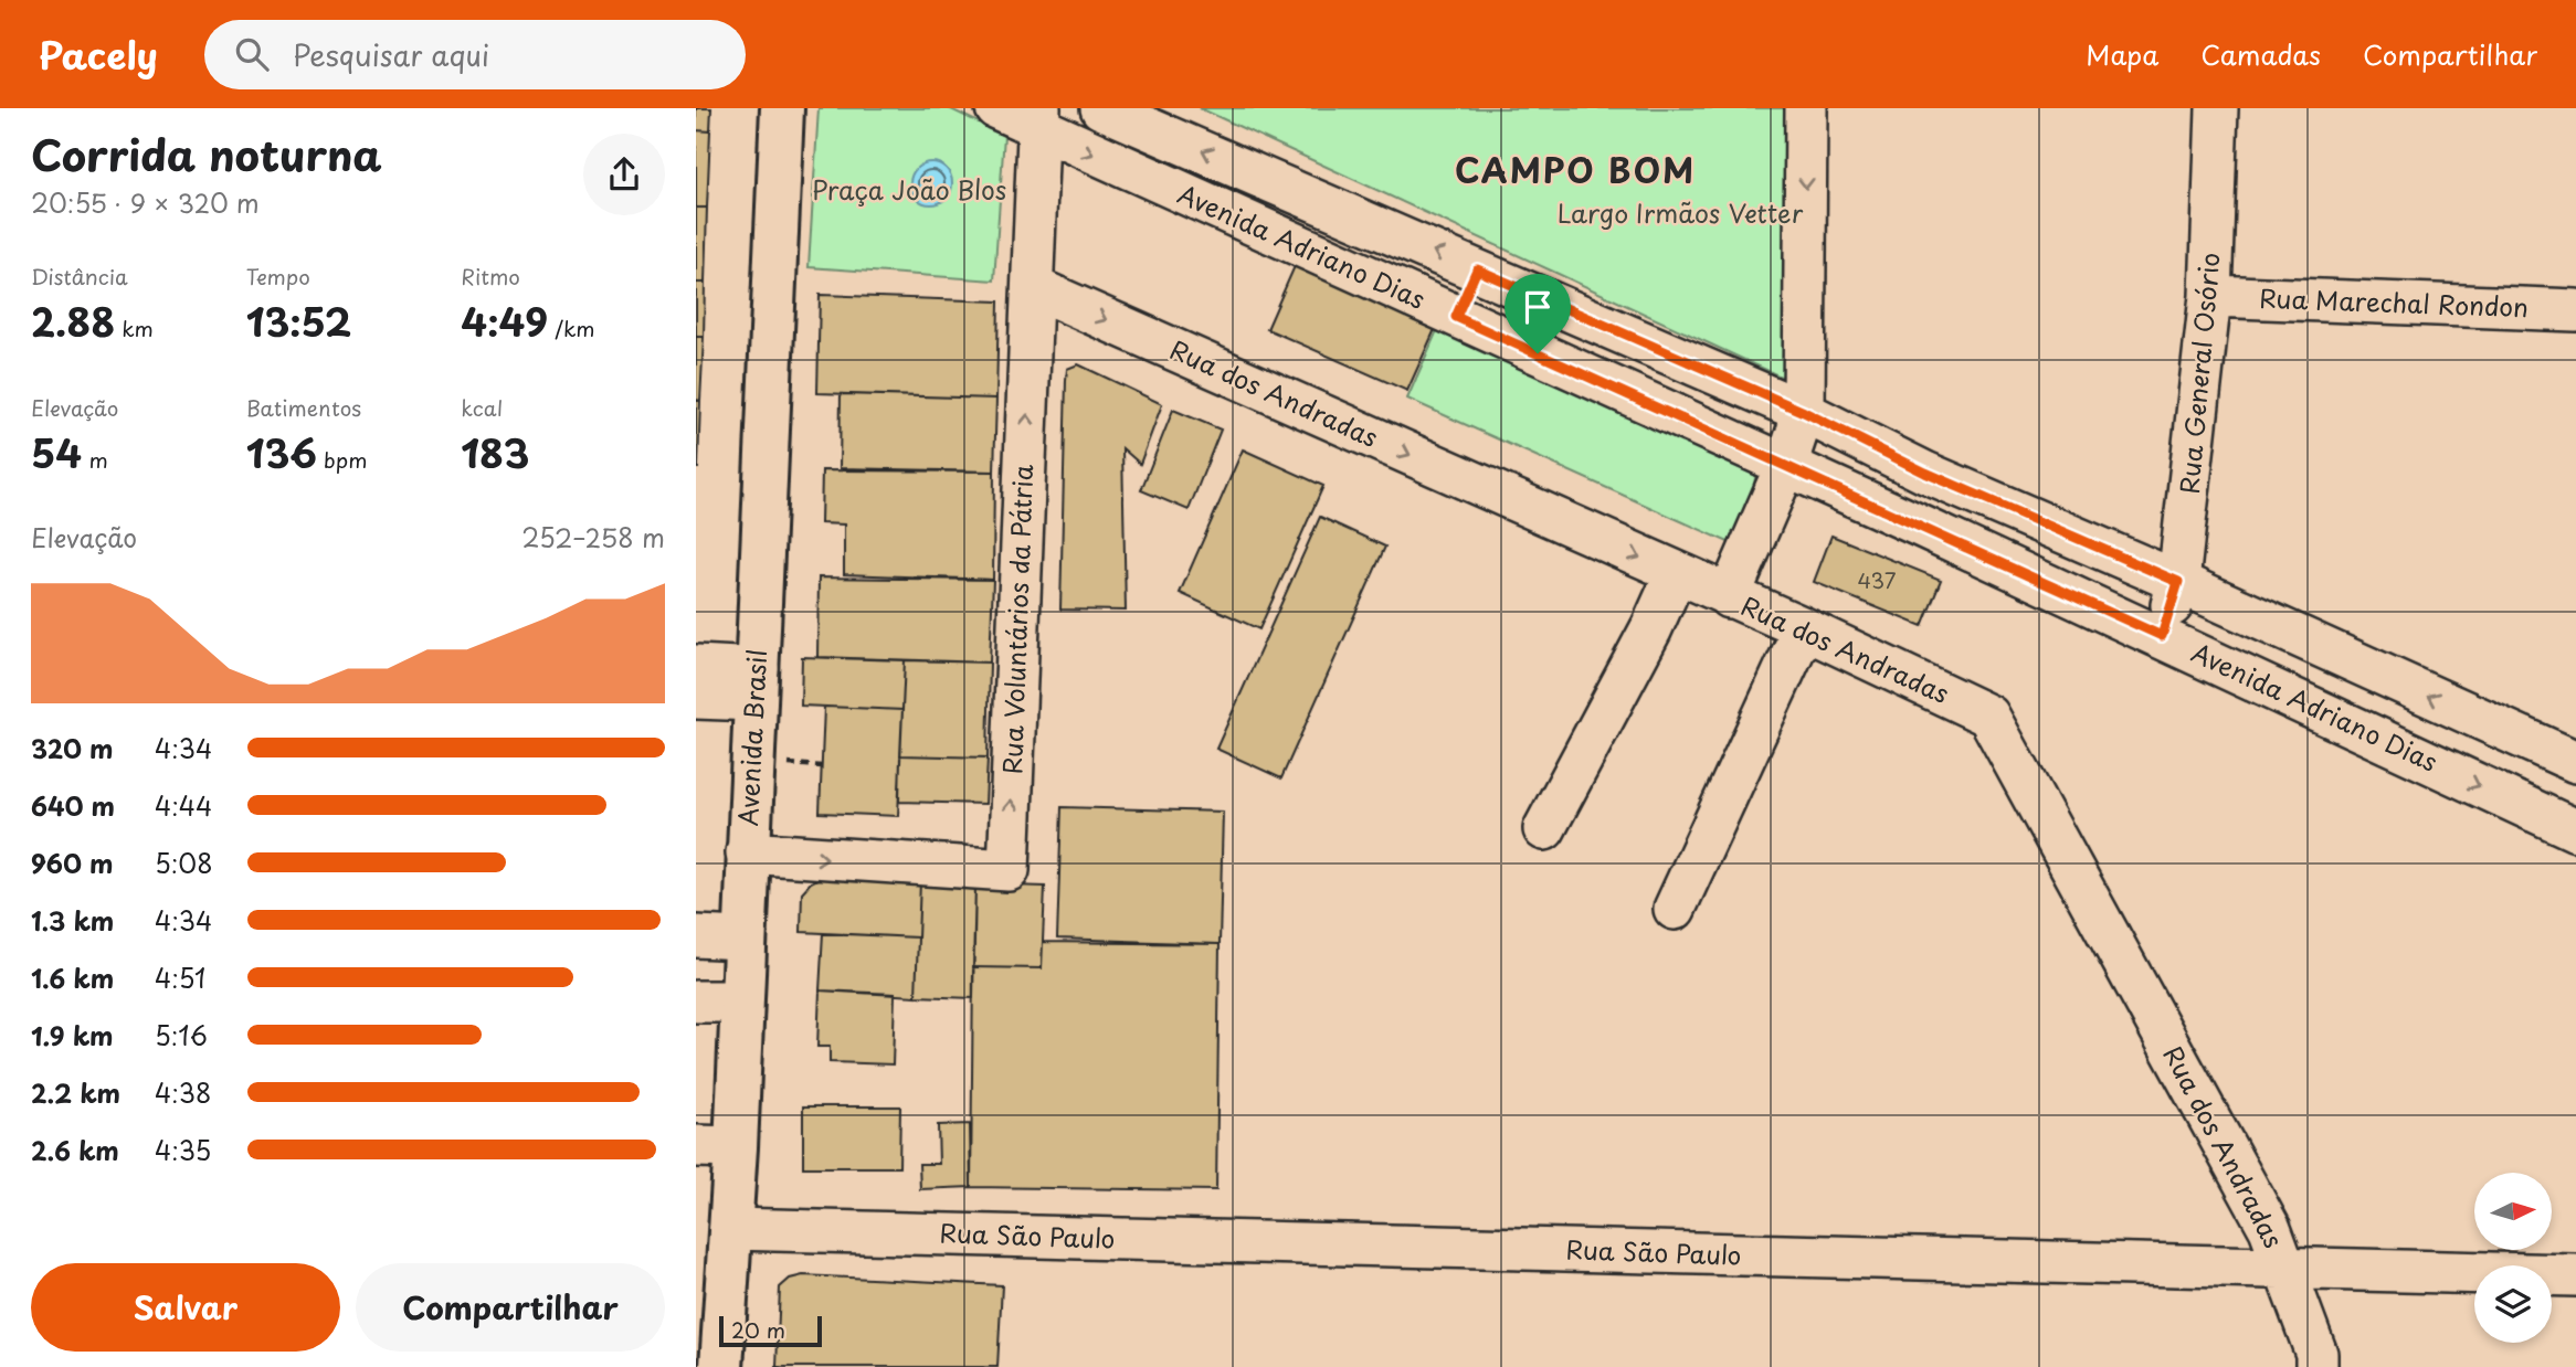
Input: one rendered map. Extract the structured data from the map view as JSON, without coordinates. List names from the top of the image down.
{
  "streets": {
    "main road": ["Avenida Brasil"],
    "street": [
      "Avenida Adriano Dias",
      "Rua Marechal Rondon",
      "Rua General Osório",
      "Rua dos Andradas",
      "Rua Voluntários da Pátria",
      "Rua São Paulo"
    ]
  },
  "crossings": [
    ["Avenida Adriano Dias", "Rua General Osório"],
    ["Avenida Adriano Dias", "Rua Voluntários da Pátria"],
    ["Rua Marechal Rondon", "Rua General Osório"],
    ["Rua dos Andradas", "Rua Voluntários da Pátria"],
    ["Rua dos Andradas", "Rua São Paulo"],
    ["Rua Voluntários da Pátria", "Avenida Brasil"],
    ["Avenida Brasil", "Rua São Paulo"]
  ],
  "one_way": ["Rua dos Andradas"],
  "districts": ["CAMPO BOM"],
  "parks": ["Praça João Blos", "Largo Irmãos Vetter"],
  "house_numbers": ["437"],
  "scale_bar": "20 m",
  "north": "right",
  "page": {
    "header": "Pacely",
    "search": "Pesquisar aqui",
    "nav": ["Mapa", "Camadas", "Compartilhar"],
    "heading": ["Corrida noturna", "20:55 · 9 × 320 m"],
    "stats": [
      ["Distância", "2.88 km"],
      ["Tempo", "13:52"],
      ["Ritmo", "4:49 /km"],
      ["Elevação", "54 m"],
      ["Batimentos", "136 bpm"],
      ["kcal", "183"]
    ],
    "chart": ["Elevação", "252–258 m"],
    "list": [
      {
        "name": "320 m",
        "note": "4:34"
      },
      {
        "name": "640 m",
        "note": "4:44"
      },
      {
        "name": "960 m",
        "note": "5:08"
      },
      {
        "name": "1.3 km",
        "note": "4:34"
      },
      {
        "name": "1.6 km",
        "note": "4:51"
      },
      {
        "name": "1.9 km",
        "note": "5:16"
      },
      {
        "name": "2.2 km",
        "note": "4:38"
      },
      {
        "name": "2.6 km",
        "note": "4:35"
      }
    ],
    "buttons": ["Salvar", "Compartilhar"],
    "scale": "20 m"
  }
}
